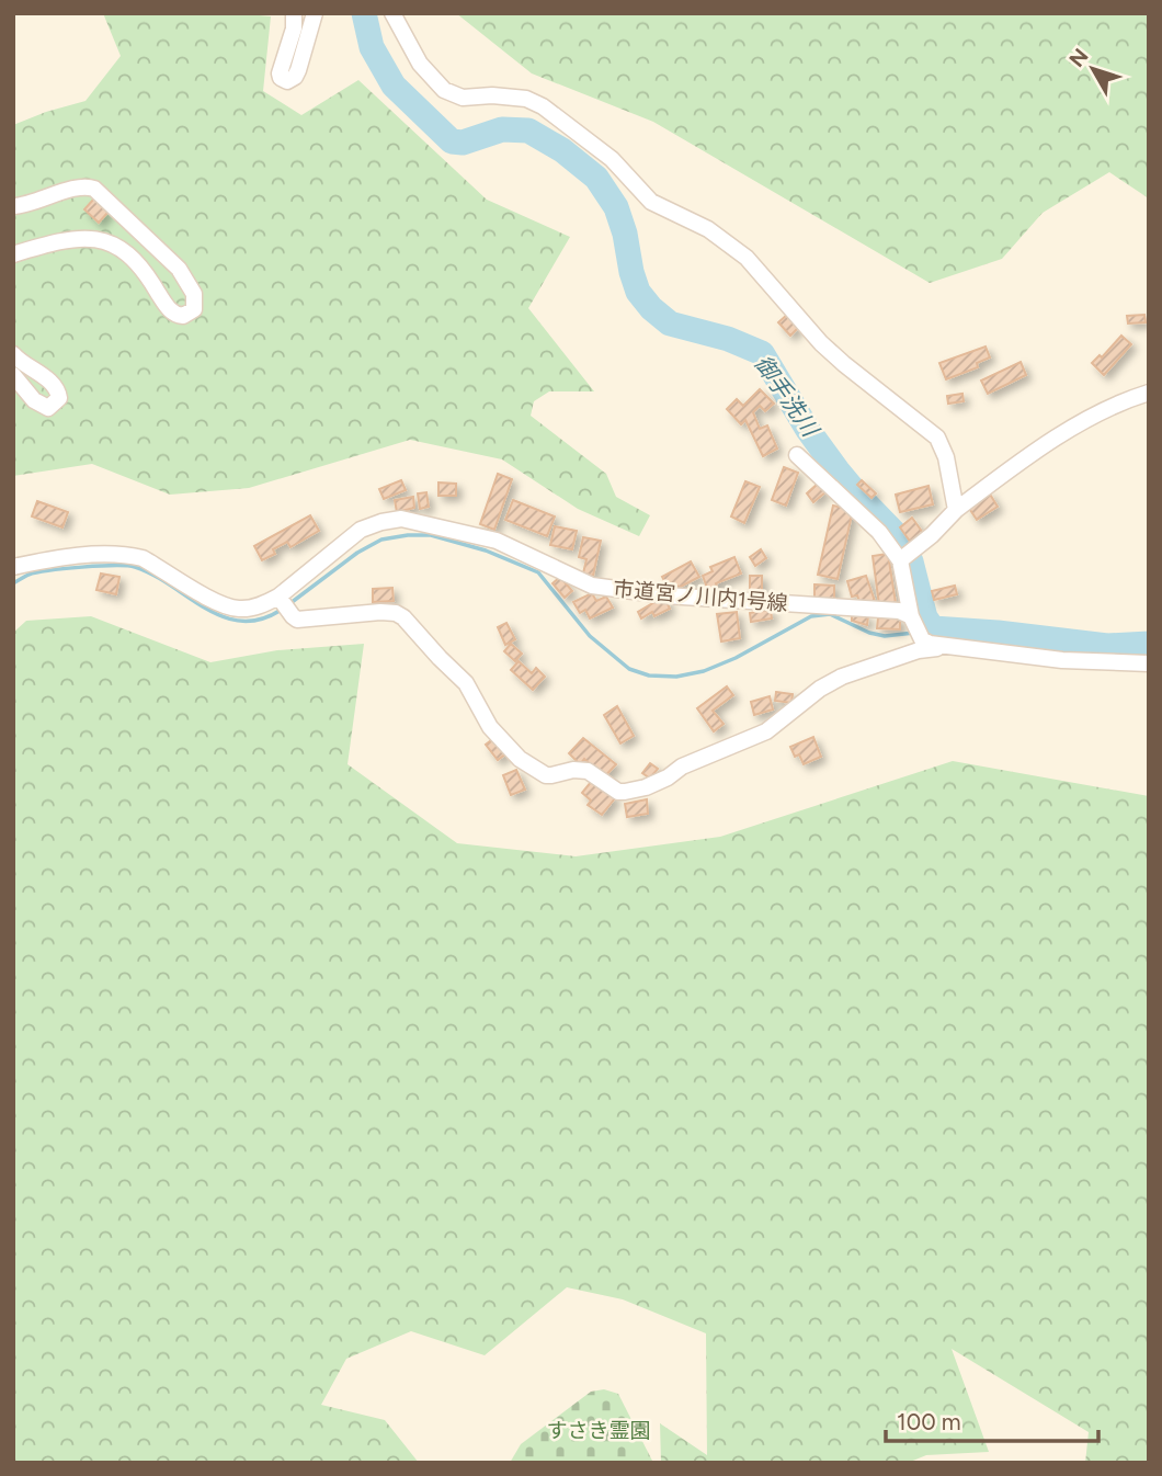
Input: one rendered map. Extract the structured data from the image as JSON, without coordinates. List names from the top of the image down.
{
  "streets": {
    "street": ["市道宮ノ川内1号線"]
  },
  "water": ["御手洗川"],
  "parks": ["すさき霊園"],
  "scale_bar": "100 m",
  "north": "top left"
}
